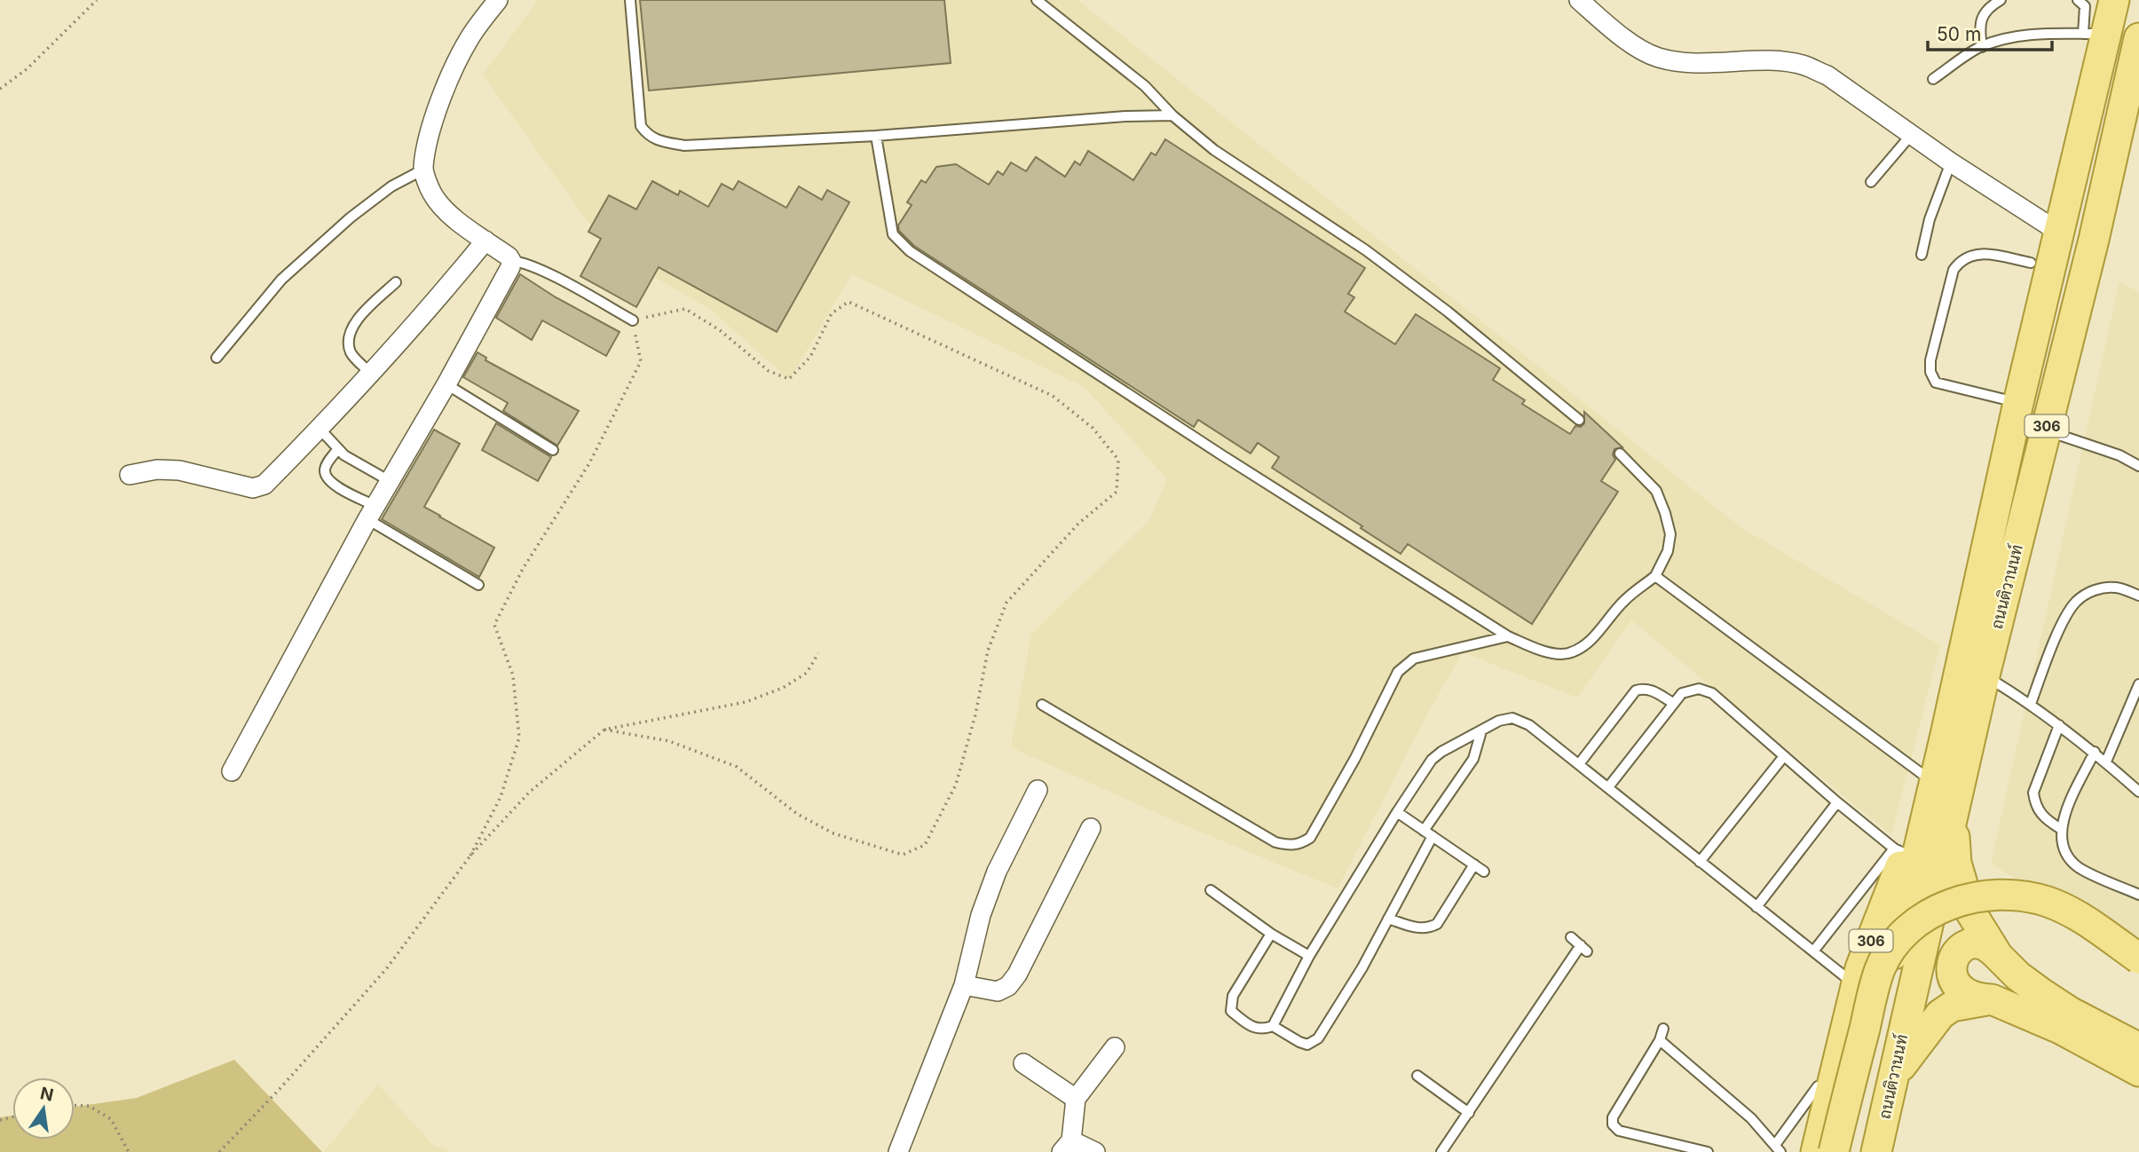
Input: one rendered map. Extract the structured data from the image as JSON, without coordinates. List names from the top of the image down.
{
  "streets": {
    "main road": ["306", "ถนนติวานนท์"]
  },
  "scale_bar": "50 m",
  "north": "top"
}
